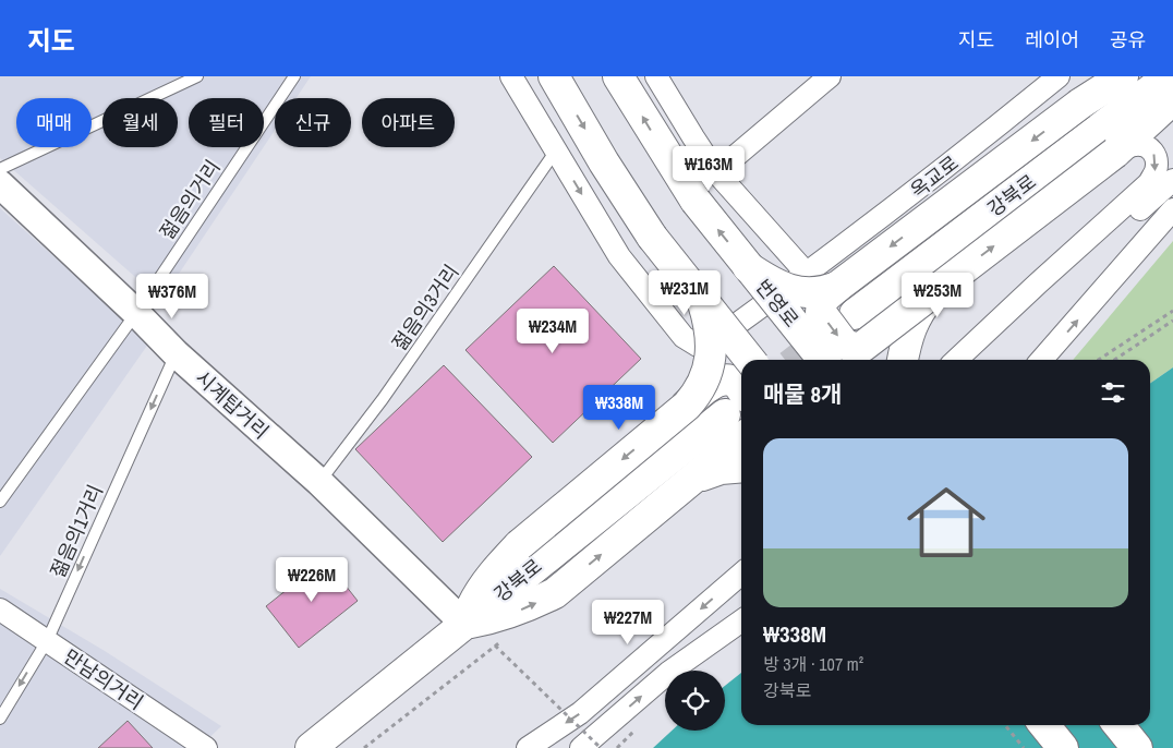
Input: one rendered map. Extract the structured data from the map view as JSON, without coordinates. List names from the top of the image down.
{
  "streets": {
    "main road": ["강북로", "번영로"],
    "street": ["옥교로", "시계탑거리", "만남의거리"],
    "lane": ["젊음의거리", "젊음의3거리", "젊음의1거리"]
  },
  "crossings": [
    ["옥교로", "젊음의3거리"],
    ["강북로", "시계탑거리"],
    ["젊음의거리", "시계탑거리"],
    ["젊음의3거리", "시계탑거리"],
    ["시계탑거리", "젊음의1거리"],
    ["젊음의1거리", "만남의거리"]
  ],
  "one_way": ["젊음의1거리"],
  "page": {
    "header": "지도",
    "nav": ["지도", "레이어", "공유"],
    "chip": [
      "매매",
      "월세",
      "필터",
      "신규",
      "아파트"
    ],
    "price": [
      "₩163M",
      "₩231M",
      "₩253M",
      "₩376M",
      "₩234M",
      "₩338M",
      "₩226M",
      "₩227M"
    ],
    "heading": "매물 8개",
    "list": [
      {
        "name": "₩338M",
        "note": "방 3개 · 107 m² · 강북로"
      }
    ]
  }
}
